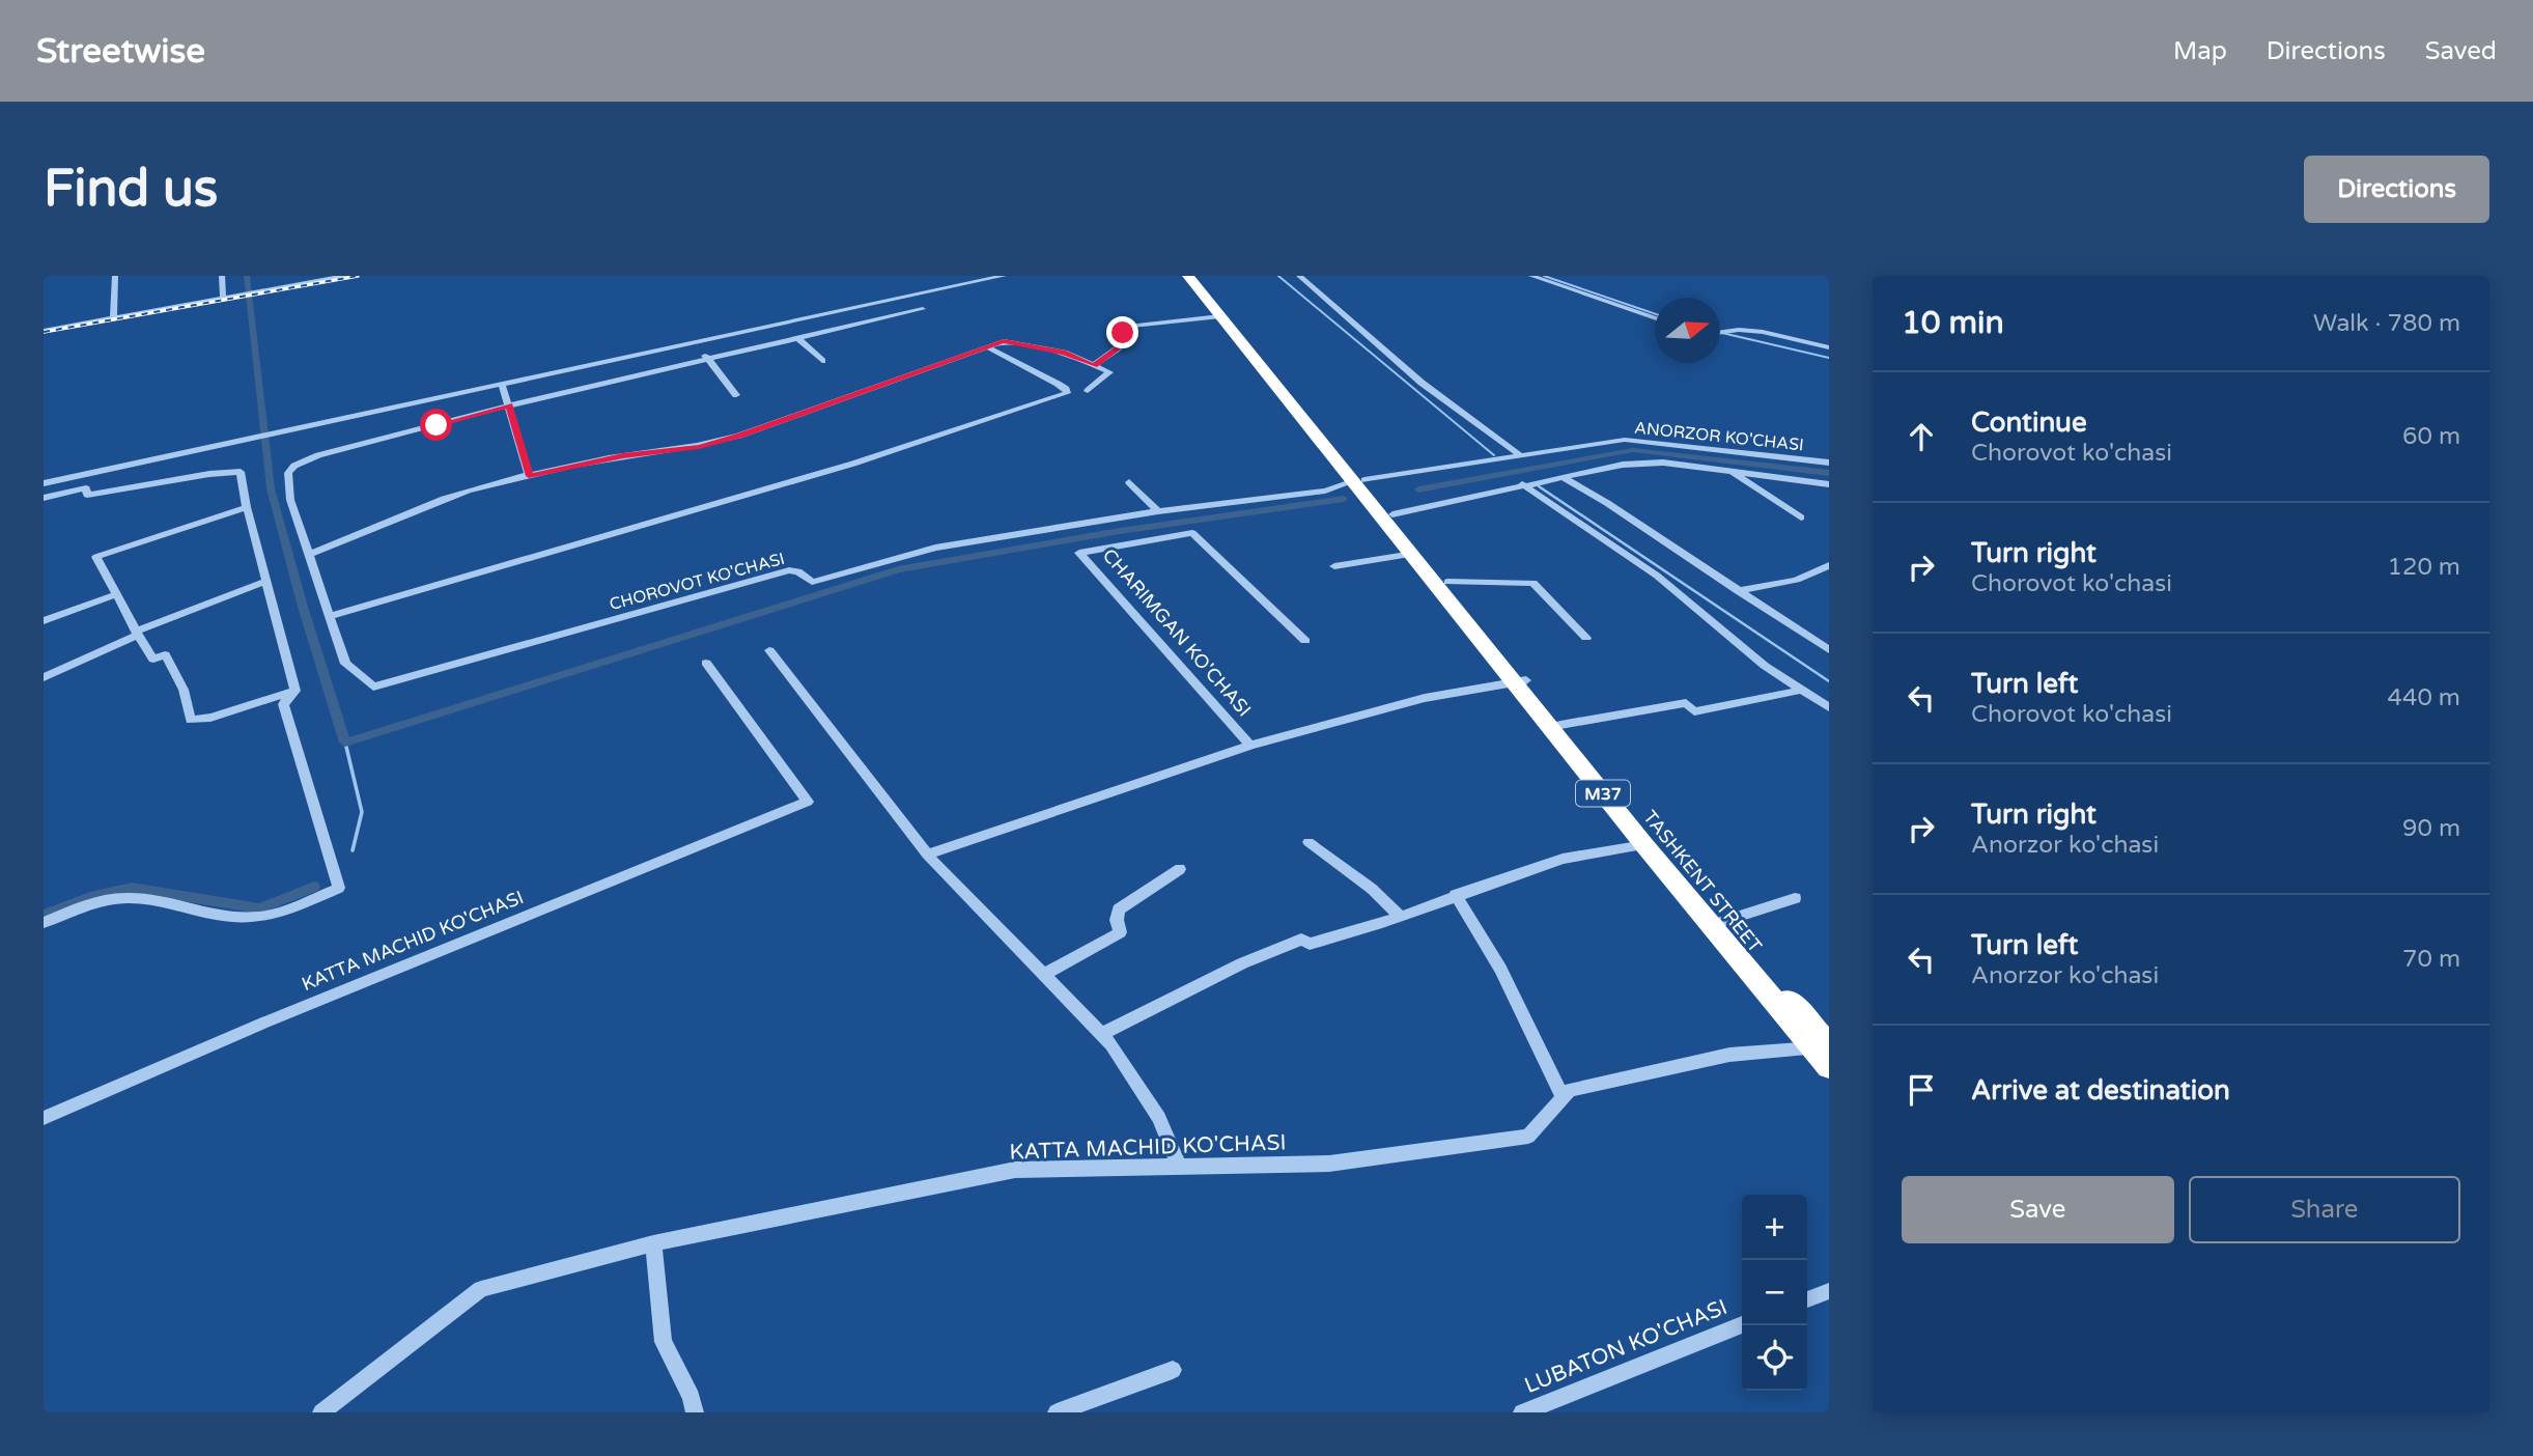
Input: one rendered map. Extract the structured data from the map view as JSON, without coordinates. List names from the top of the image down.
{
  "streets": {
    "highway": ["M37", "TASHKENT STREET"],
    "street": [
      "ANORZOR KO'CHASI",
      "CHOROVOT KO'CHASI",
      "CHARIMGAN KO'CHASI",
      "KATTA MACHID KO'CHASI",
      "LUBATON KO'CHASI"
    ]
  },
  "crossings": [
    ["ANORZOR KO'CHASI", "M37"],
    ["CHARIMGAN KO'CHASI", "TASHKENT STREET"],
    ["M37", "TASHKENT STREET"],
    ["TASHKENT STREET", "KATTA MACHID KO'CHASI"]
  ],
  "north": "right",
  "page": {
    "header": "Streetwise",
    "nav": ["Map", "Directions", "Saved"],
    "buttons": [
      "Directions",
      ["Save", "Share"]
    ],
    "title": "Find us",
    "heading": ["10 min", "Walk · 780 m"],
    "list": [
      ["Continue", "Chorovot ko'chasi", "60 m"],
      ["Turn right", "Chorovot ko'chasi", "120 m"],
      ["Turn left", "Chorovot ko'chasi", "440 m"],
      ["Turn right", "Anorzor ko'chasi", "90 m"],
      ["Turn left", "Anorzor ko'chasi", "70 m"],
      "Arrive at destination"
    ],
    "map_buttons": ["+", "−"]
  }
}
